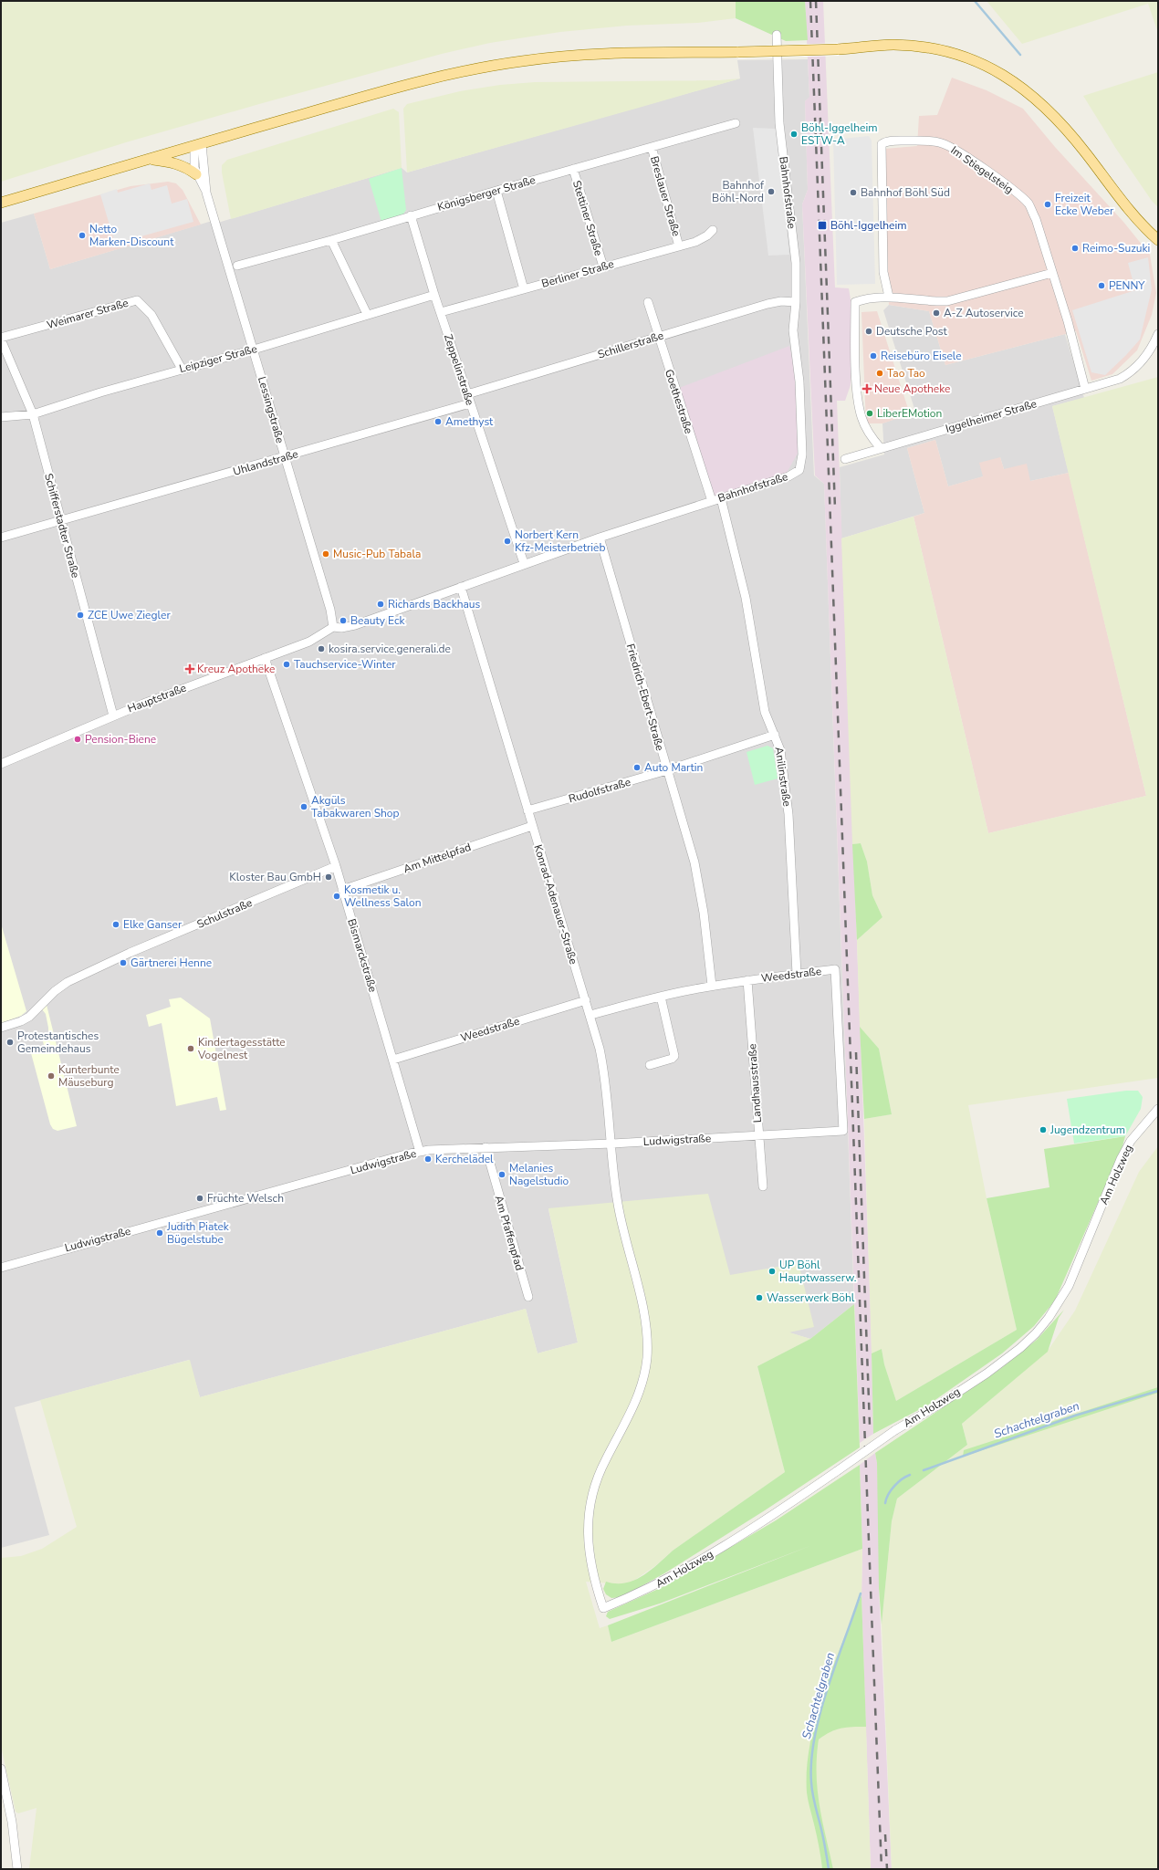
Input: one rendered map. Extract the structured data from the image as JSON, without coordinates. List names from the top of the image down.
{
  "streets": {
    "street": [
      "Im Stiegelsteig",
      "Bahnhofstraße",
      "Königsberger Straße",
      "Breslauer Straße",
      "Stettiner Straße",
      "Berliner Straße",
      "Weimarer Straße",
      "Schillerstraße",
      "Leipziger Straße",
      "Zeppelinstraße",
      "Goethestraße",
      "Lessingstraße",
      "Iggelheimer Straße",
      "Uhlandstraße",
      "Schifferstadter Straße",
      "Friedrich-Ebert-Straße",
      "Hauptstraße",
      "Anilinstraße",
      "Rudolfstraße",
      "Am Mittelpfad",
      "Konrad-Adenauer-Straße",
      "Schulstraße",
      "Bismarckstraße",
      "Weedstraße",
      "Landhausstraße",
      "Ludwigstraße",
      "Am Holzweg",
      "Am Pfaffenpfad"
    ]
  },
  "crossings": [
    ["Im Stiegelsteig", "Iggelheimer Straße"],
    ["Bahnhofstraße", "Schillerstraße"],
    ["Bahnhofstraße", "Zeppelinstraße"],
    ["Bahnhofstraße", "Goethestraße"],
    ["Bahnhofstraße", "Lessingstraße"],
    ["Bahnhofstraße", "Friedrich-Ebert-Straße"],
    ["Bahnhofstraße", "Hauptstraße"],
    ["Bahnhofstraße", "Anilinstraße"],
    ["Bahnhofstraße", "Konrad-Adenauer-Straße"],
    ["Königsberger Straße", "Breslauer Straße"],
    ["Königsberger Straße", "Stettiner Straße"],
    ["Königsberger Straße", "Zeppelinstraße"],
    ["Breslauer Straße", "Berliner Straße"],
    ["Stettiner Straße", "Berliner Straße"],
    ["Berliner Straße", "Zeppelinstraße"],
    ["Weimarer Straße", "Leipziger Straße"],
    ["Weimarer Straße", "Schifferstadter Straße"],
    ["Schillerstraße", "Zeppelinstraße"],
    ["Schillerstraße", "Goethestraße"],
    ["Leipziger Straße", "Zeppelinstraße"],
    ["Leipziger Straße", "Lessingstraße"],
    ["Leipziger Straße", "Schifferstadter Straße"],
    ["Zeppelinstraße", "Uhlandstraße"],
    ["Lessingstraße", "Uhlandstraße"],
    ["Lessingstraße", "Hauptstraße"],
    ["Uhlandstraße", "Schifferstadter Straße"],
    ["Schifferstadter Straße", "Hauptstraße"],
    ["Friedrich-Ebert-Straße", "Rudolfstraße"],
    ["Friedrich-Ebert-Straße", "Weedstraße"],
    ["Hauptstraße", "Bismarckstraße"],
    ["Anilinstraße", "Rudolfstraße"],
    ["Anilinstraße", "Weedstraße"],
    ["Rudolfstraße", "Konrad-Adenauer-Straße"],
    ["Am Mittelpfad", "Konrad-Adenauer-Straße"],
    ["Am Mittelpfad", "Bismarckstraße"],
    ["Konrad-Adenauer-Straße", "Weedstraße"],
    ["Konrad-Adenauer-Straße", "Ludwigstraße"],
    ["Konrad-Adenauer-Straße", "Am Holzweg"],
    ["Schulstraße", "Bismarckstraße"],
    ["Bismarckstraße", "Weedstraße"],
    ["Bismarckstraße", "Ludwigstraße"],
    ["Weedstraße", "Landhausstraße"],
    ["Weedstraße", "Ludwigstraße"],
    ["Landhausstraße", "Ludwigstraße"],
    ["Ludwigstraße", "Am Pfaffenpfad"]
  ],
  "water": ["Schachtelgraben"],
  "places": {
    "other": [
      "Böhl-Iggelheim ESTW-A",
      "Bahnhof Böhl-Nord",
      "Bahnhof Böhl Süd",
      "Freizeit Ecke Weber",
      "Netto Marken-Discount",
      "Reimo-Suzuki",
      "PENNY",
      "A-Z Autoservice",
      "Deutsche Post",
      "Reisebüro Eisele",
      "Tao Tao",
      "LiberEMotion",
      "Amethyst",
      "Norbert Kern Kfz-Meisterbetrieb",
      "Music-Pub Tabala",
      "Richards Backhaus",
      "ZCE Uwe Ziegler",
      "Beauty Eck",
      "kosira.service.generali.de",
      "Tauchservice-Winter",
      "Pension-Biene",
      "Auto Martin",
      "Akgüls Tabakwaren Shop",
      "Kloster Bau GmbH",
      "Kosmetik u. Wellness Salon",
      "Elke Ganser",
      "Gärtnerei Henne",
      "Protestantisches Gemeindehaus",
      "Kindertagesstätte Vogelnest",
      "Kunterbunte Mäuseburg",
      "Jugendzentrum",
      "Kerchelädel",
      "Melanies Nagelstudio",
      "Früchte Welsch",
      "Judith Piatek Bügelstube",
      "UP Böhl Hauptwasserw.",
      "Wasserwerk Böhl"
    ],
    "transit": ["Böhl-Iggelheim"],
    "health": ["Neue Apotheke", "Kreuz Apotheke"]
  }
}
